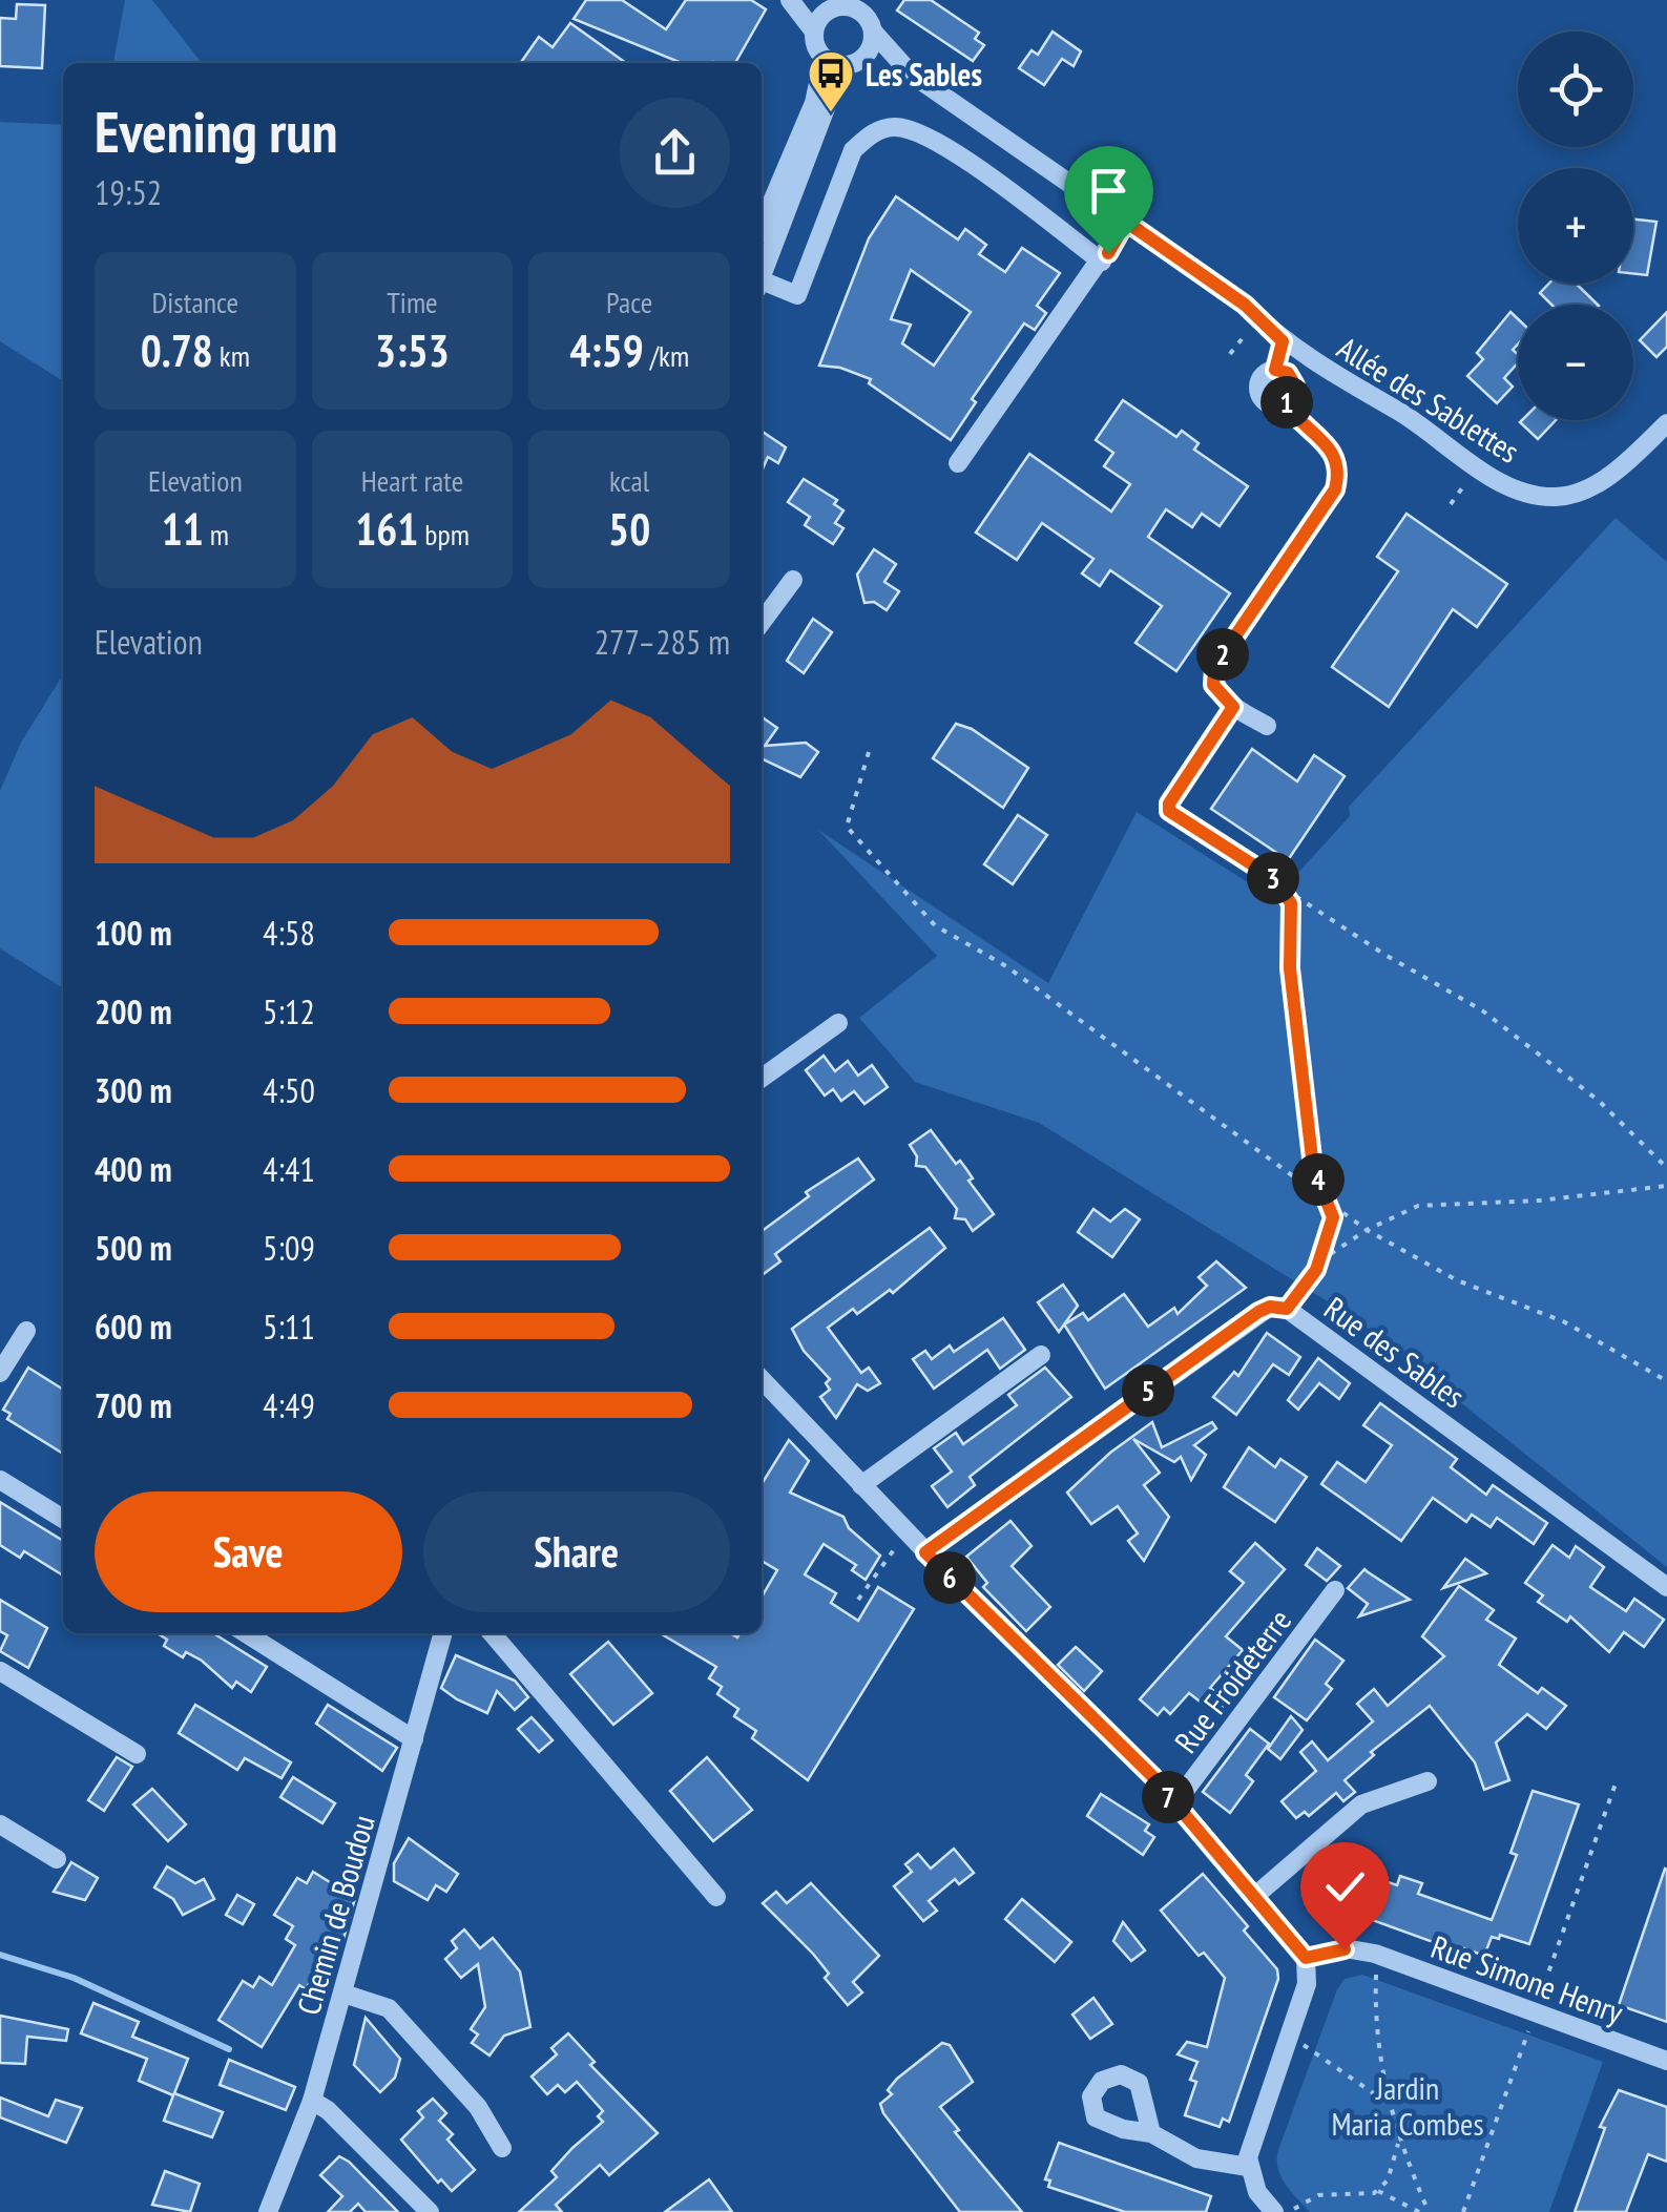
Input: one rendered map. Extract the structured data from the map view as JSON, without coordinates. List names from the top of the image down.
{
  "streets": {
    "street": [
      "Allée des Sablettes",
      "Rue des Sables",
      "Rue Froideterre",
      "Chemin de Boudou",
      "Rue Simone Henry"
    ]
  },
  "crossings": [
    ["Rue des Sables", "Rue Froideterre"],
    ["Rue Froideterre", "Rue Simone Henry"]
  ],
  "parks": ["Jardin Maria Combes"],
  "places": {
    "bus stop": ["Les Sables"]
  },
  "page": {
    "map_buttons": ["+", "−"],
    "heading": ["Evening run", "19:52"],
    "stats": [
      ["Distance", "0.78 km"],
      ["Time", "3:53"],
      ["Pace", "4:59 /km"],
      ["Elevation", "11 m"],
      ["Heart rate", "161 bpm"],
      ["kcal", "50"]
    ],
    "pins": [
      "1",
      "2",
      "3",
      "4",
      "5",
      "6",
      "7"
    ],
    "chart": ["Elevation", "277–285 m"],
    "list": [
      {
        "name": "100 m",
        "note": "4:58"
      },
      {
        "name": "200 m",
        "note": "5:12"
      },
      {
        "name": "300 m",
        "note": "4:50"
      },
      {
        "name": "400 m",
        "note": "4:41"
      },
      {
        "name": "500 m",
        "note": "5:09"
      },
      {
        "name": "600 m",
        "note": "5:11"
      },
      {
        "name": "700 m",
        "note": "4:49"
      }
    ],
    "buttons": ["Save", "Share"]
  }
}
